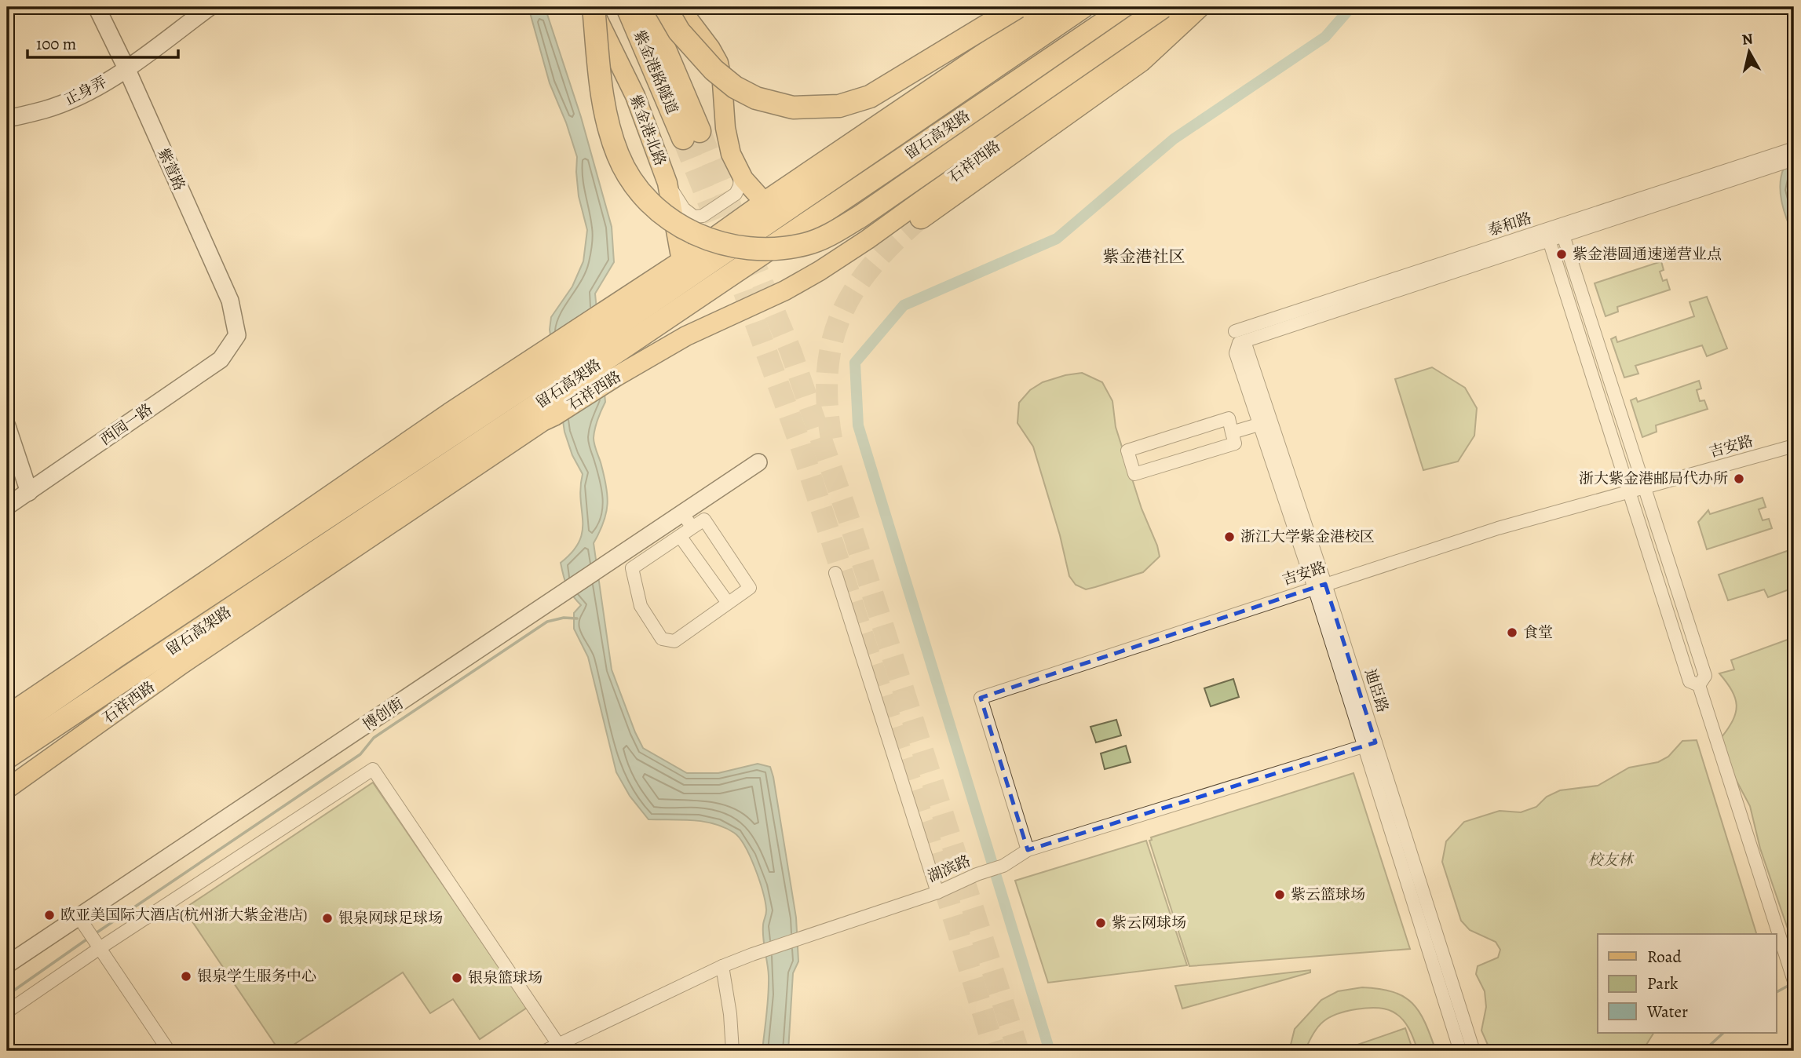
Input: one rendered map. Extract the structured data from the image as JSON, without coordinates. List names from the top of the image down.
{
  "streets": {
    "highway": ["紫金港路隧道", "留石高架路"],
    "main road": ["紫金港北路", "石祥西路"],
    "street": [
      "正身弄",
      "紫萱路",
      "泰和路",
      "西园一路",
      "吉安路",
      "迪臣路",
      "博创街",
      "湖滨路"
    ]
  },
  "crossings": [
    ["正身弄", "紫萱路"],
    ["留石高架路", "石祥西路"],
    ["紫萱路", "西园一路"],
    ["泰和路", "迪臣路"],
    ["吉安路", "迪臣路"],
    ["吉安路", "湖滨路"],
    ["迪臣路", "湖滨路"]
  ],
  "districts": ["紫金港社区"],
  "parks": ["校友林"],
  "places": [
    "紫金港圆通速递营业点",
    "浙大紫金港邮局代办所",
    "浙江大学紫金港校区",
    "食堂",
    "紫云篮球场",
    "欧亚美国际大酒店(杭州浙大紫金港店)",
    "银泉网球足球场",
    "紫云网球场",
    "银泉学生服务中心",
    "银泉篮球场"
  ],
  "legend": ["Road", "Park", "Water"],
  "scale_bar": "100 m",
  "north": "top"
}
